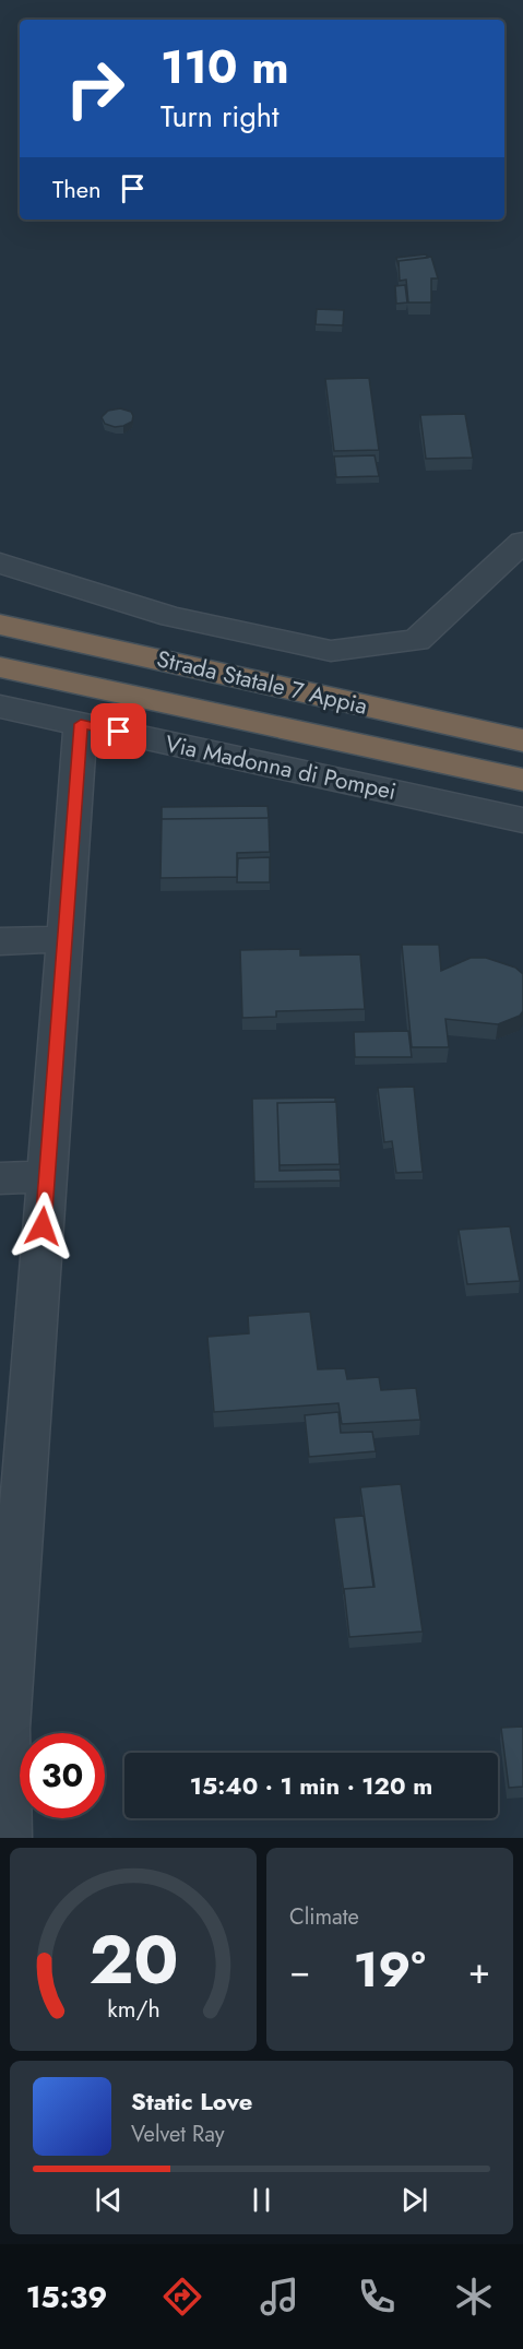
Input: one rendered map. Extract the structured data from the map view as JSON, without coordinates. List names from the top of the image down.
{
  "streets": {
    "highway": ["Strada Statale 7 Appia"],
    "street": ["Via Madonna di Pompei"]
  },
  "page": {
    "turn": ["110 m", "Turn right"],
    "then": "Then",
    "limit": "30",
    "trip": "15:40 · 1 min · 120 m",
    "tile": "Climate",
    "heat": ["−", "19°", "+"],
    "song": ["Static Love", "Velvet Ray"],
    "tabs": "15:39",
    "gauge": ["20", "km/h"]
  }
}
